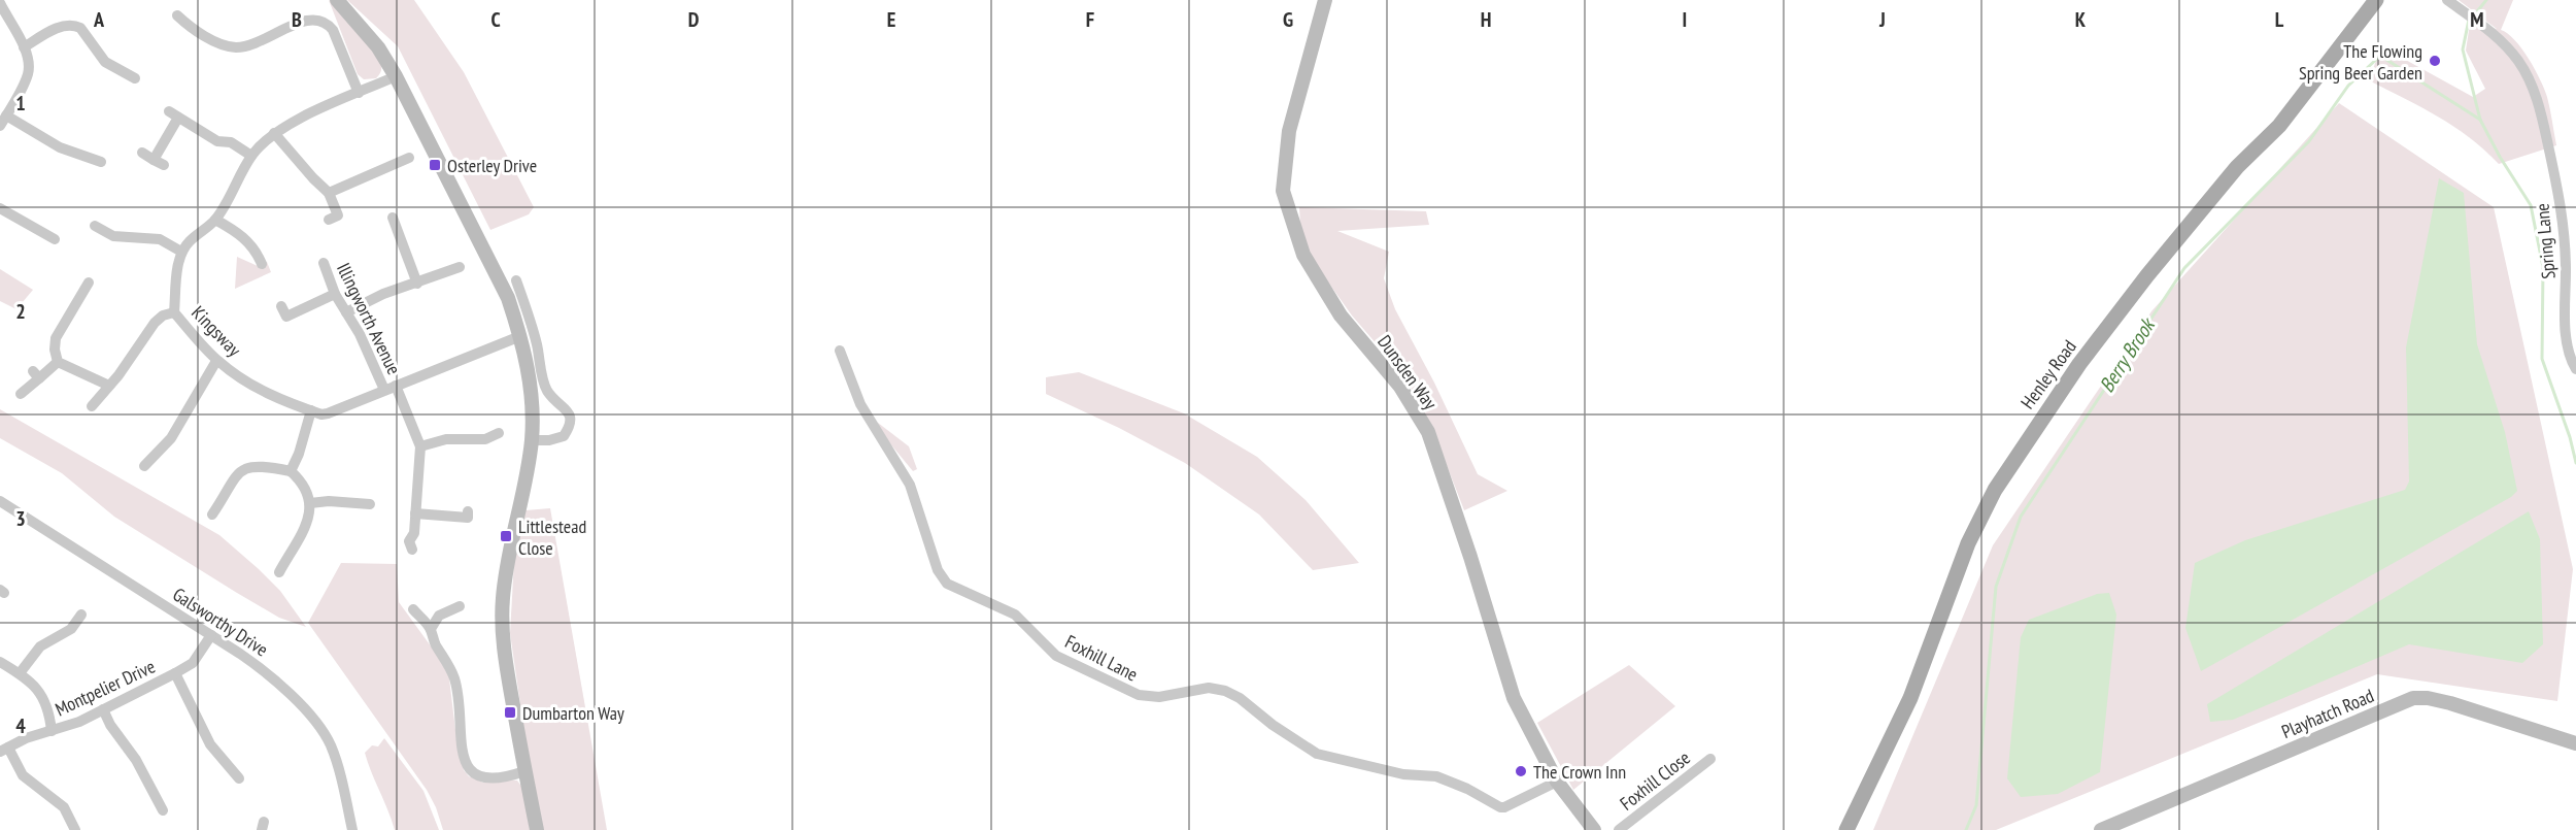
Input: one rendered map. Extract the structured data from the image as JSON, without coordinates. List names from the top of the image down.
{
  "streets": {
    "main road": ["Henley Road"],
    "street": [
      "Spring Lane",
      "Illingworth Avenue",
      "Kingsway",
      "Dunsden Way",
      "Galsworthy Drive",
      "Foxhill Lane",
      "Montpelier Drive",
      "Playhatch Road",
      "Foxhill Close"
    ]
  },
  "crossings": [
    ["Illingworth Avenue", "Kingsway"],
    ["Dunsden Way", "Foxhill Lane"],
    ["Galsworthy Drive", "Montpelier Drive"]
  ],
  "water": ["Berry Brook"],
  "places": {
    "other": ["The Flowing Spring Beer Garden", "The Crown Inn"],
    "transit": ["Osterley Drive", "Littlestead Close", "Dumbarton Way"]
  },
  "grid": {
    "columns": [
      "A",
      "B",
      "C",
      "D",
      "E",
      "F",
      "G",
      "H",
      "I",
      "J",
      "K",
      "L",
      "M"
    ],
    "rows": [
      "1",
      "2",
      "3",
      "4"
    ]
  }
}
